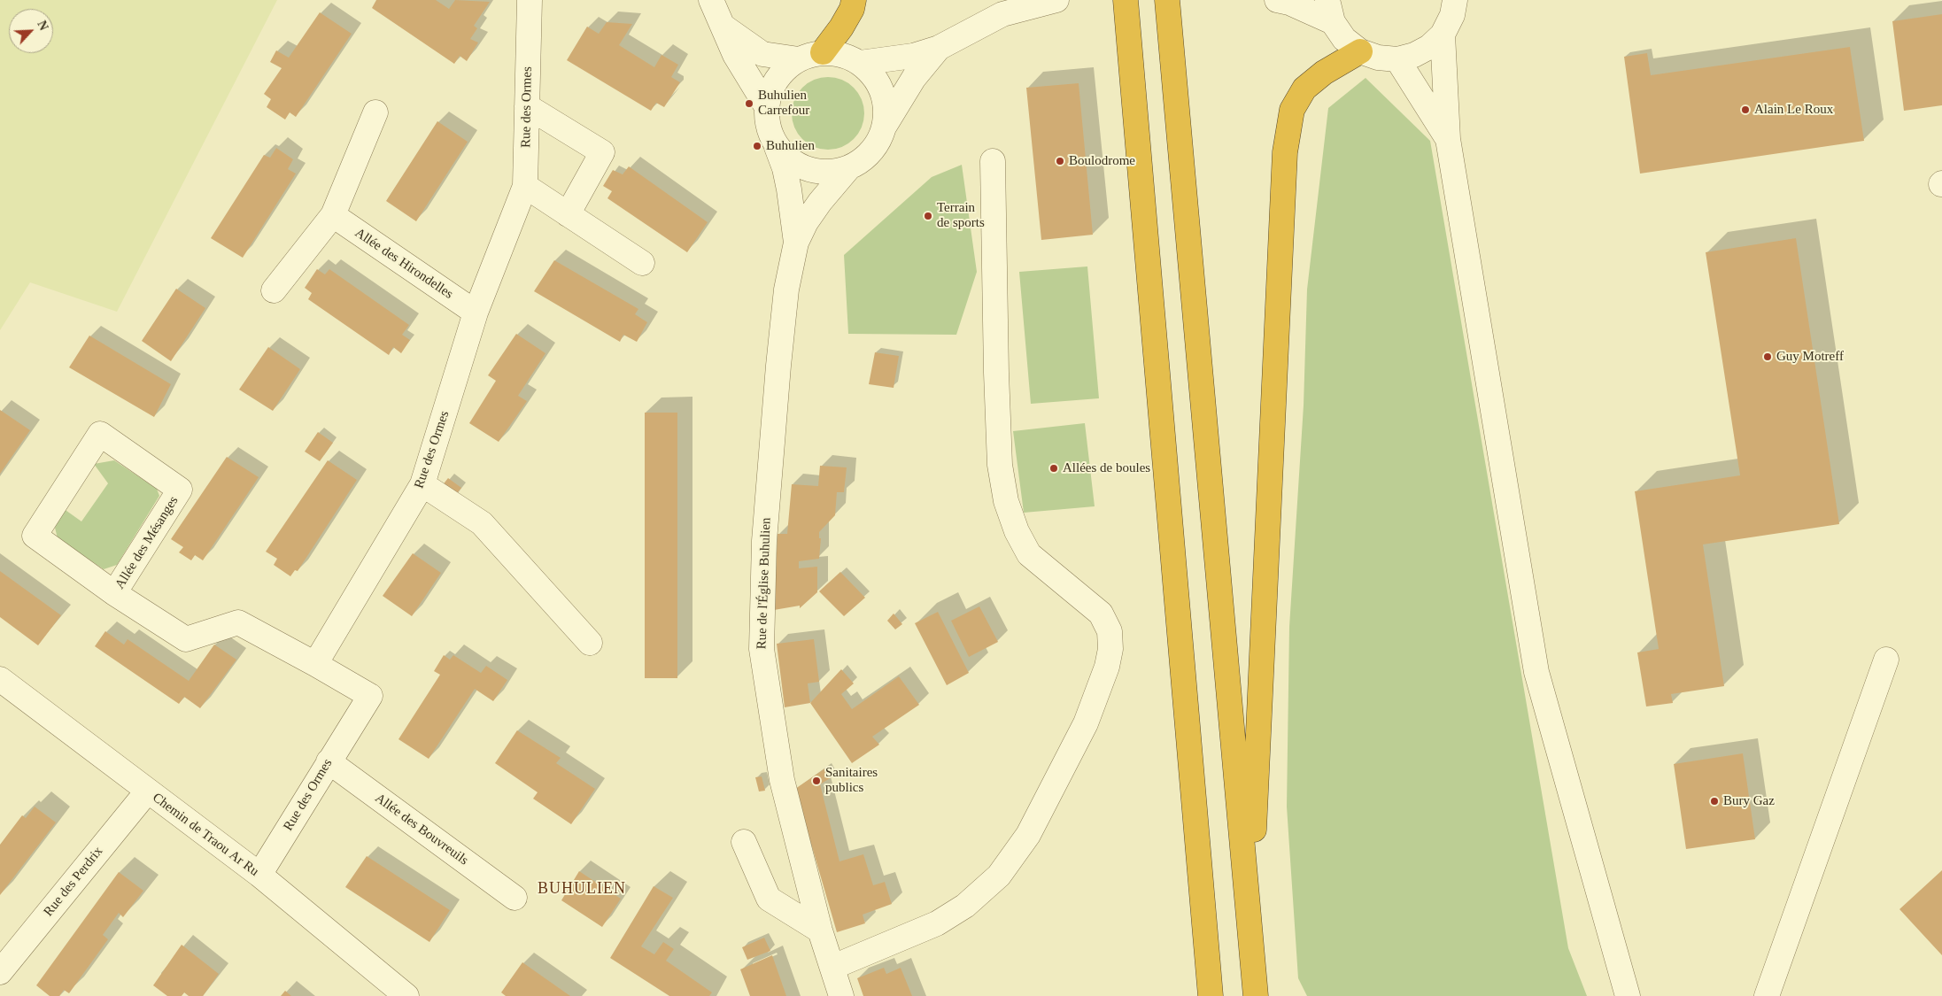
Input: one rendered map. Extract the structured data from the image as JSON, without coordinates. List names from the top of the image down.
{
  "streets": {
    "street": [
      "Rue des Ormes",
      "Allée des Hirondelles",
      "Allée des Mésanges",
      "Rue de l'Église Buhulien",
      "Allée des Bouvreuils",
      "Chemin de Traou Ar Ru",
      "Rue des Perdrix"
    ]
  },
  "crossings": [
    ["Rue des Ormes", "Allée des Hirondelles"],
    ["Rue des Ormes", "Allée des Mésanges"],
    ["Rue des Ormes", "Allée des Bouvreuils"],
    ["Rue des Ormes", "Chemin de Traou Ar Ru"],
    ["Chemin de Traou Ar Ru", "Rue des Perdrix"]
  ],
  "districts": ["BUHULIEN"],
  "places": [
    "Buhulien Carrefour",
    "Alain Le Roux",
    "Buhulien",
    "Boulodrome",
    "Terrain de sports",
    "Guy Motreff",
    "Allées de boules",
    "Sanitaires publics",
    "Bury Gaz"
  ],
  "north": "top right"
}
